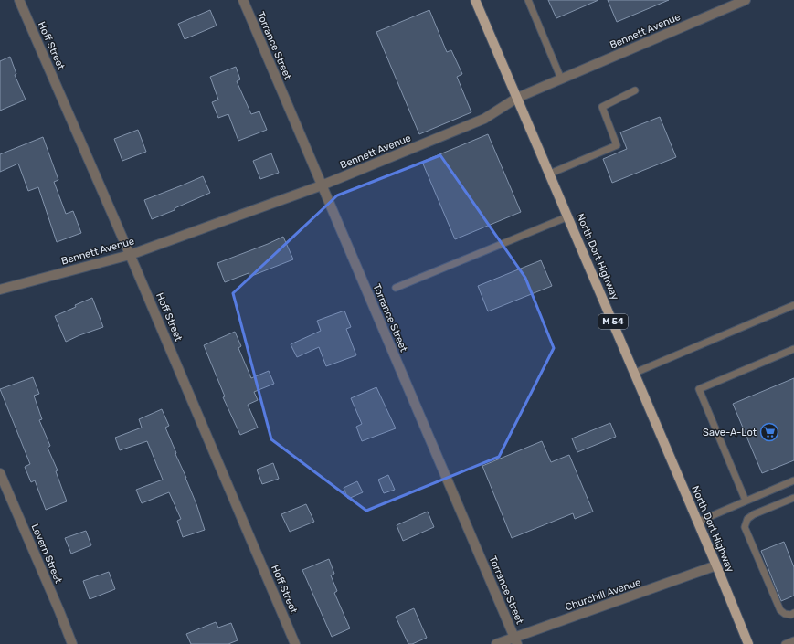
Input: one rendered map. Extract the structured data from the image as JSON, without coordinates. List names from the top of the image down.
{
  "streets": {
    "main road": ["North Dort Highway", "M 54"],
    "street": [
      "Bennett Avenue",
      "Hoff Street",
      "Torrance Street",
      "Levern Street",
      "Churchill Avenue"
    ]
  },
  "crossings": [
    ["Bennett Avenue", "Hoff Street"],
    ["Bennett Avenue", "Torrance Street"],
    ["Bennett Avenue", "North Dort Highway"],
    ["Torrance Street", "Churchill Avenue"],
    ["North Dort Highway", "Churchill Avenue"]
  ],
  "places": {
    "supermarket": ["Save-A-Lot"]
  }
}
